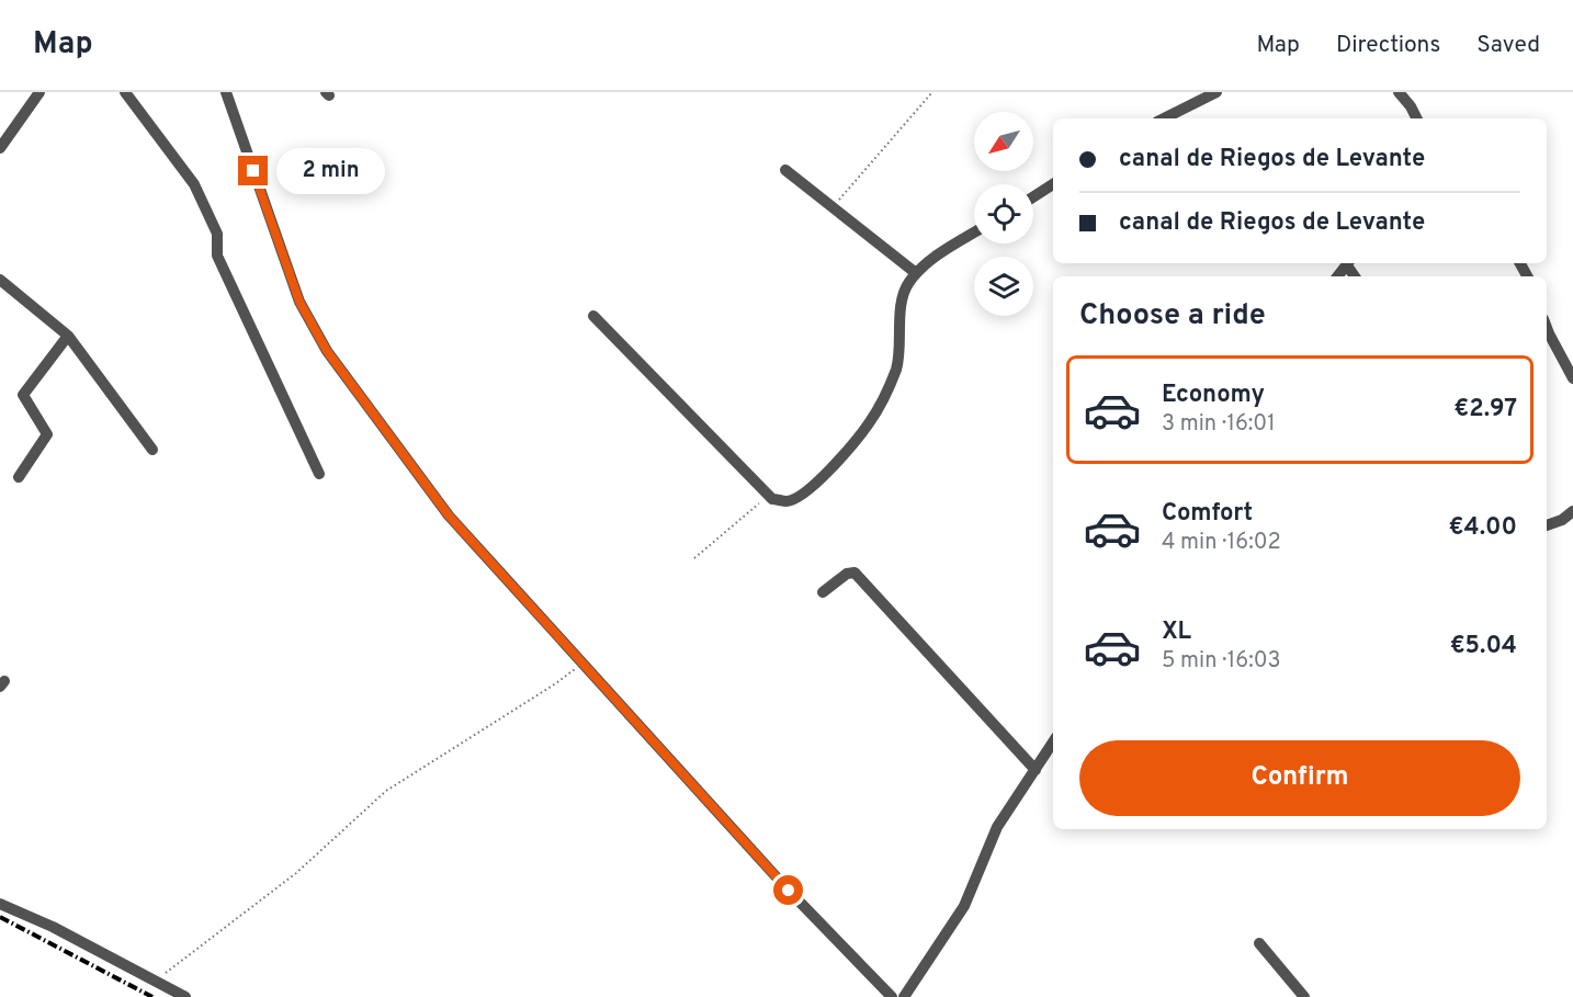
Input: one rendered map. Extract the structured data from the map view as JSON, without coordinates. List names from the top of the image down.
{
  "north": "bottom left",
  "page": {
    "header": "Map",
    "nav": ["Map", "Directions", "Saved"],
    "banner": ["canal de Riegos de Levante", "canal de Riegos de Levante"],
    "bubble": "2 min",
    "heading": "Choose a ride",
    "list": [
      {
        "name": "Economy",
        "note": "3 min · 16:01",
        "value": "€2.97"
      },
      {
        "name": "Comfort",
        "note": "4 min · 16:02",
        "value": "€4.00"
      },
      {
        "name": "XL",
        "note": "5 min · 16:03",
        "value": "€5.04"
      }
    ],
    "buttons": "Confirm"
  }
}
